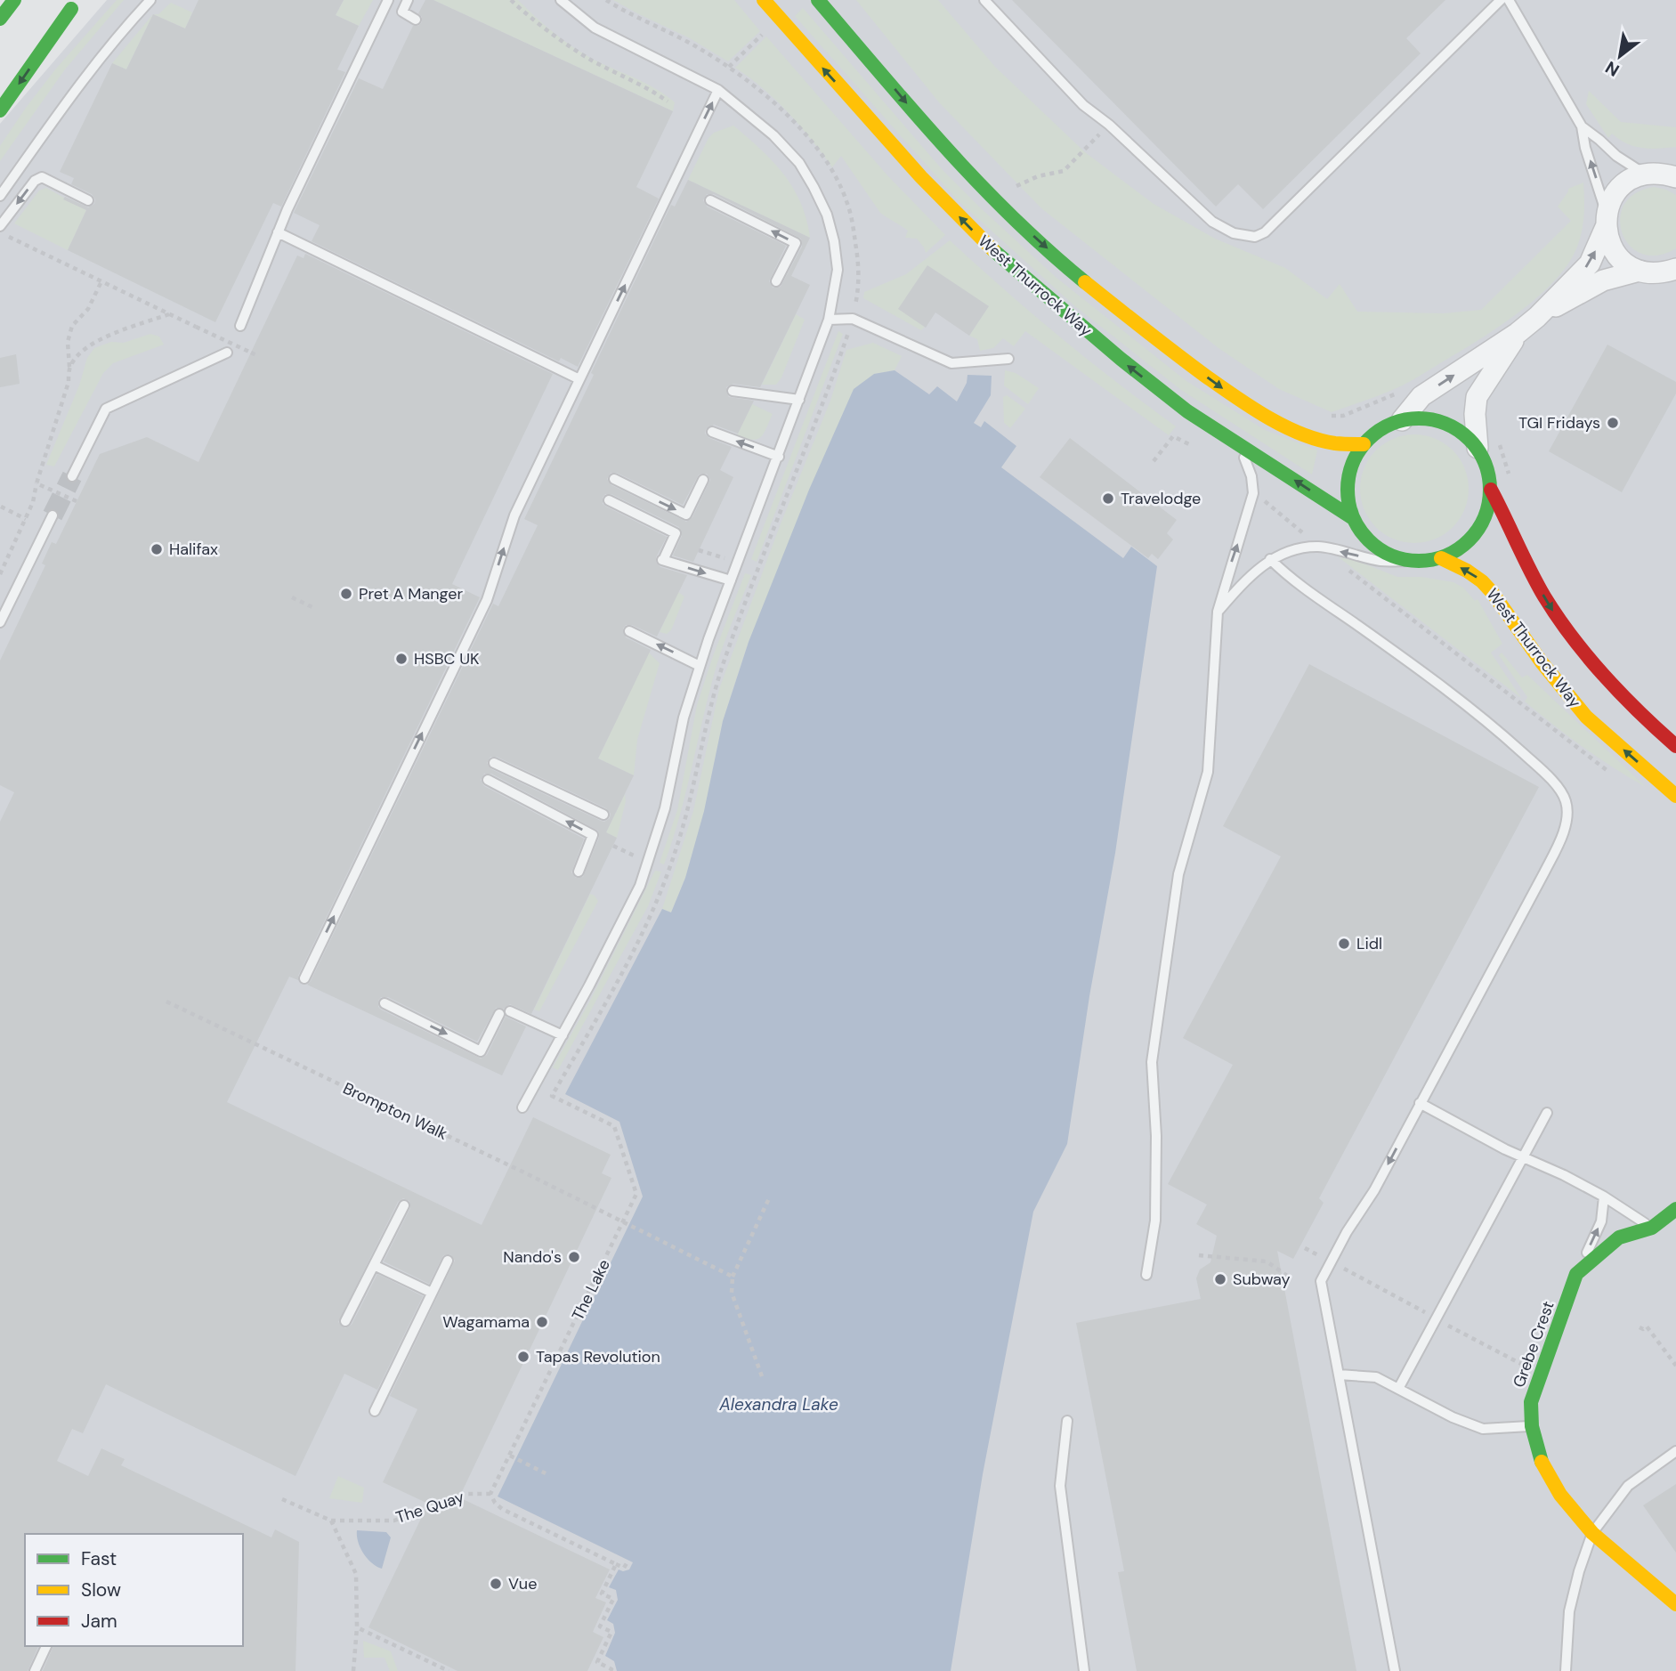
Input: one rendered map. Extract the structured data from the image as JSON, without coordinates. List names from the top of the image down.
{
  "streets": {
    "main road": ["West Thurrock Way", "Grebe Crest"],
    "path": ["Brompton Walk", "The Lake", "The Quay"]
  },
  "crossings": [
    ["Brompton Walk", "The Lake"],
    ["The Lake", "The Quay"]
  ],
  "water": ["Alexandra Lake"],
  "places": [
    "TGI Fridays",
    "Travelodge",
    "Halifax",
    "Pret A Manger",
    "HSBC UK",
    "Lidl",
    "Nando's",
    "Subway",
    "Wagamama",
    "Tapas Revolution",
    "Vue"
  ],
  "legend": ["Fast", "Slow", "Jam"],
  "north": "bottom left"
}
